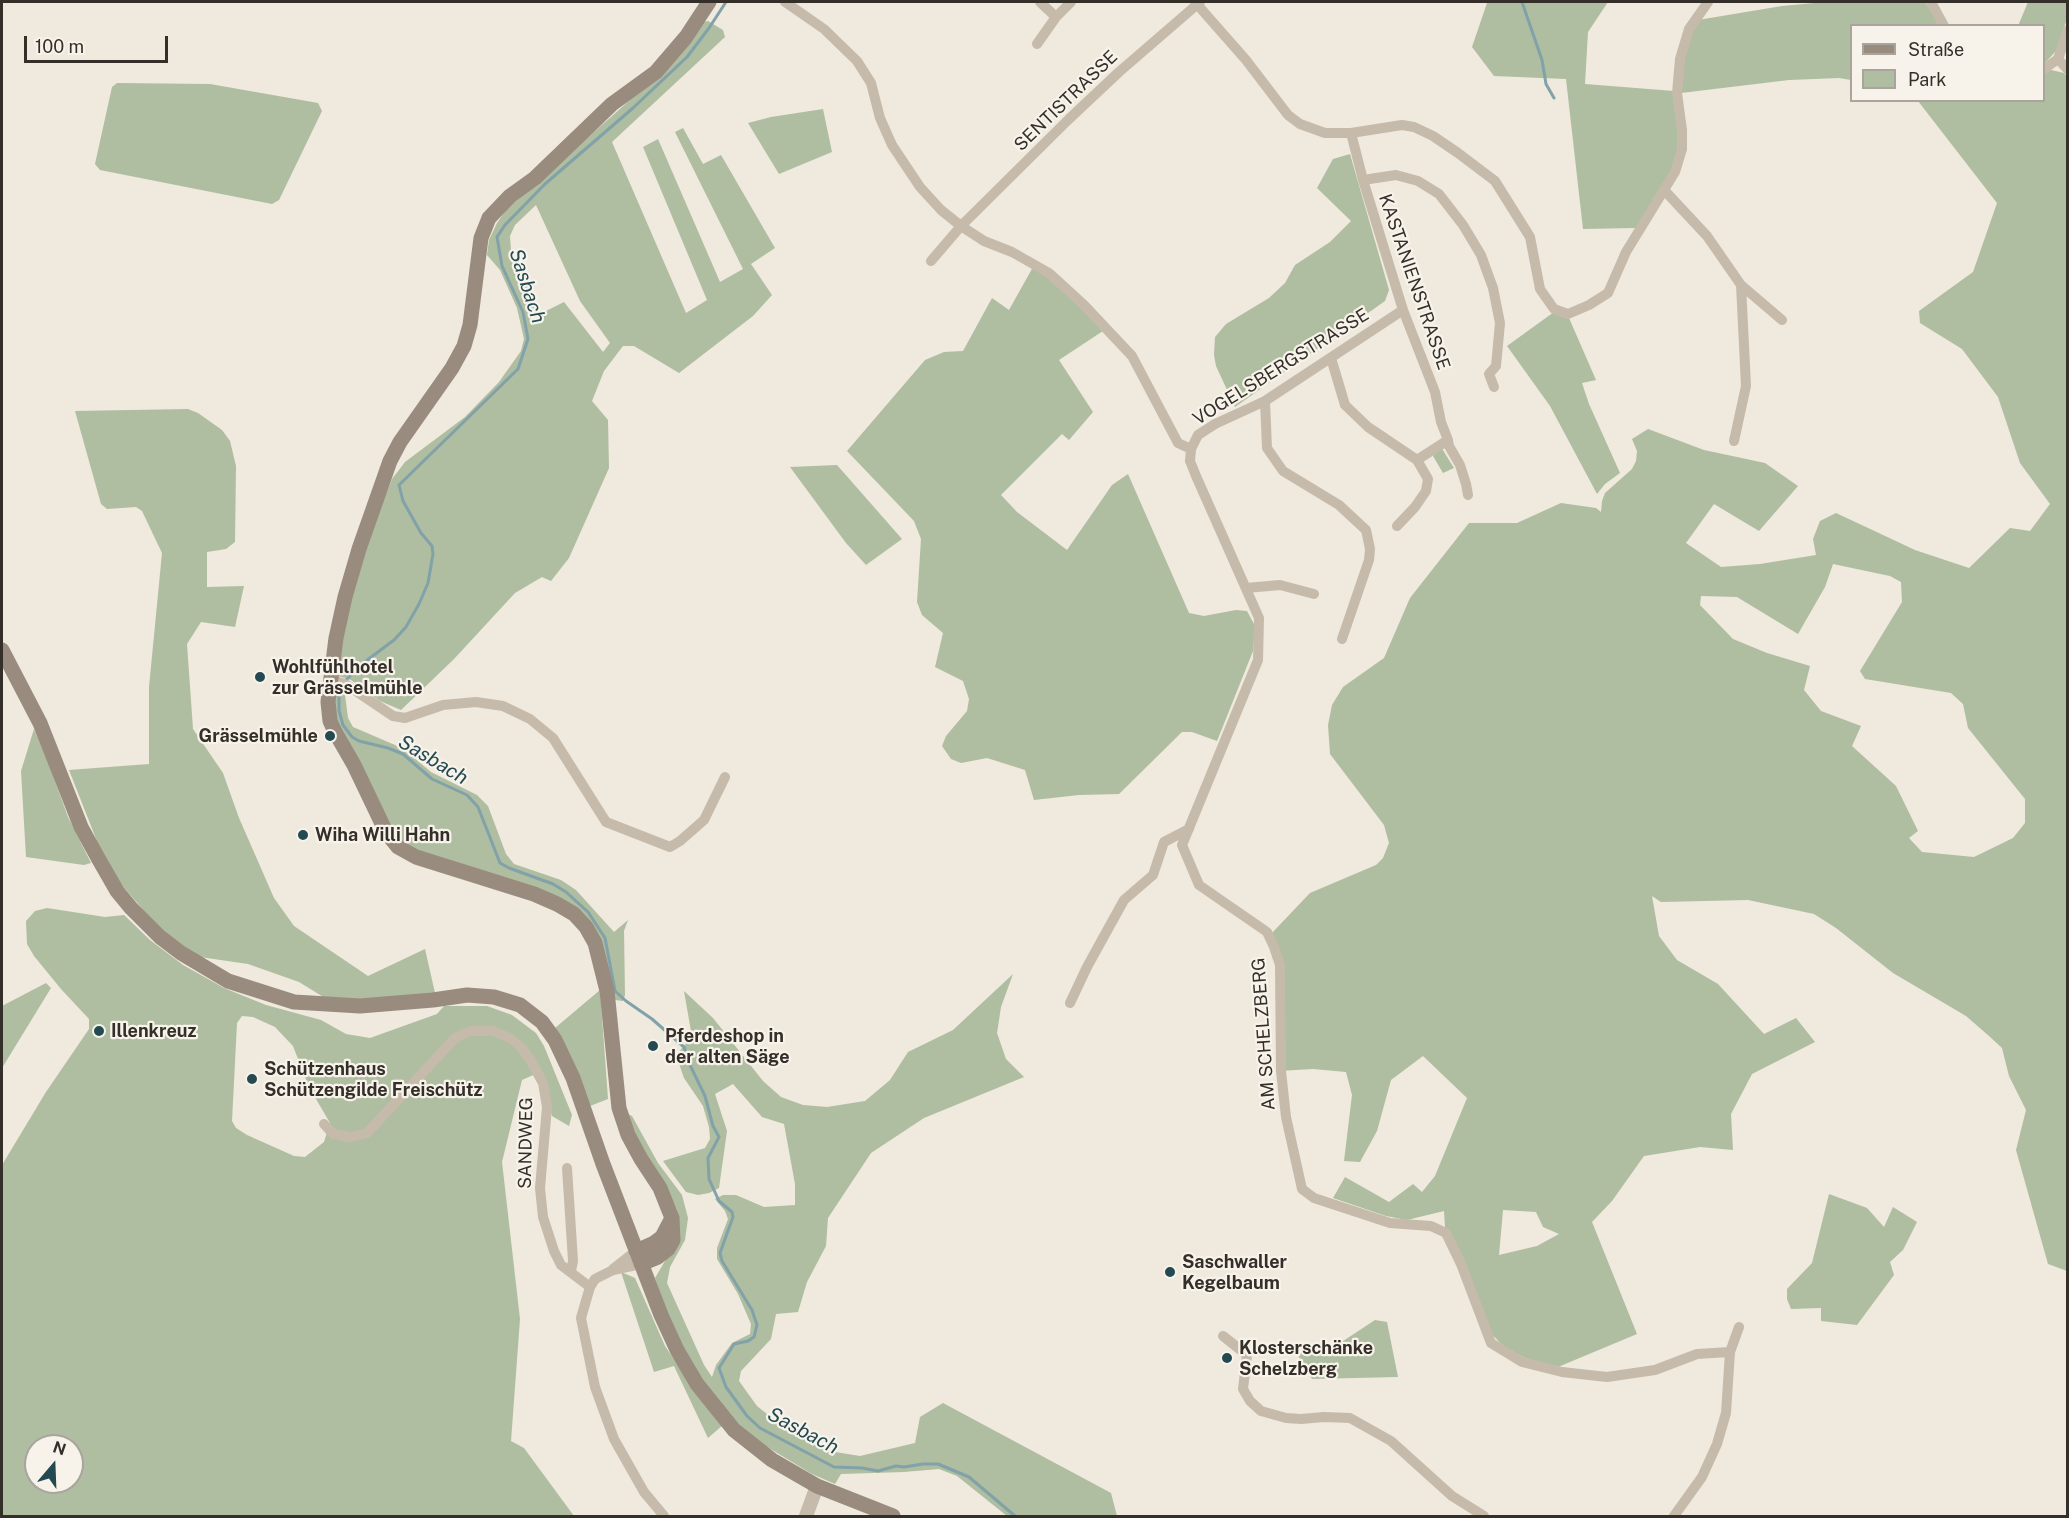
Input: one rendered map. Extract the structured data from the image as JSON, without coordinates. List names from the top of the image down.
{
  "streets": {
    "street": [
      "SENTISTRASSE",
      "KASTANIENSTRASSE",
      "VOGELSBERGSTRASSE",
      "AM SCHELZBERG",
      "SANDWEG"
    ]
  },
  "crossings": [
    ["KASTANIENSTRASSE", "VOGELSBERGSTRASSE"],
    ["VOGELSBERGSTRASSE", "AM SCHELZBERG"]
  ],
  "water": ["Sasbach"],
  "places": [
    "Wohlfühlhotel zur Grässelmühle",
    "Grässelmühle",
    "Wiha Willi Hahn",
    "Illenkreuz",
    "Pferdeshop in der alten Säge",
    "Schützenhaus Schützengilde Freischütz",
    "Saschwaller Kegelbaum",
    "Klosterschänke Schelzberg"
  ],
  "legend": ["Straße", "Park"],
  "scale_bar": "100 m",
  "north": "top"
}
